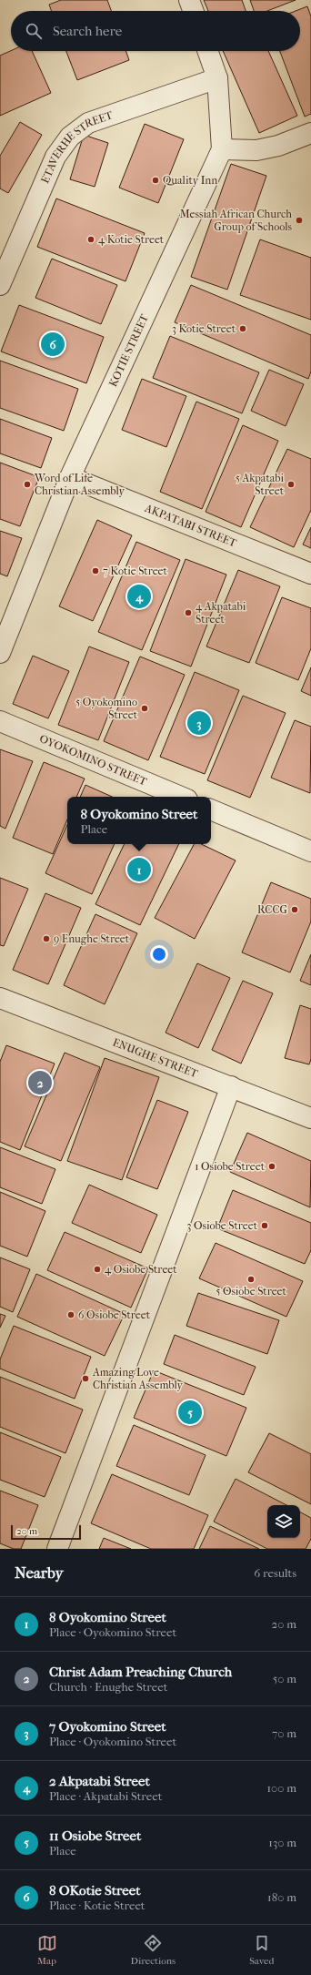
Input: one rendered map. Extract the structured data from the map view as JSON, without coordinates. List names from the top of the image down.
{
  "streets": {
    "street": [
      "ETAVERHE STREET",
      "KOTIE STREET",
      "AKPATABI STREET",
      "OYOKOMINO STREET",
      "ENUGHE STREET"
    ]
  },
  "crossings": [
    ["ETAVERHE STREET", "KOTIE STREET"],
    ["KOTIE STREET", "AKPATABI STREET"]
  ],
  "places": [
    "Quality Inn",
    "Messiah African Church Group of Schools",
    "4 Kotie Street",
    "3 Kotie Street",
    "Word of Life Christian Assembly",
    "5 Akpatabi Street",
    "7 Kotie Street",
    "4 Akpatabi Street",
    "5 Oyokomino Street",
    "RCCG",
    "9 Enughe Street",
    "1 Osiobe Street",
    "3 Osiobe Street",
    "4 Osiobe Street",
    "5 Osiobe Street",
    "6 Osiobe Street",
    "Amazing Love Christian Assembly"
  ],
  "scale_bar": "20 m",
  "page": {
    "search": "Search here",
    "pins": [
      "6",
      "4",
      "3",
      "1",
      "2",
      "5"
    ],
    "popup": ["8 Oyokomino Street", "Place"],
    "scale": "20 m",
    "heading": ["Nearby", "6 results"],
    "list": [
      {
        "mark": "1",
        "name": "8 Oyokomino Street",
        "note": "Place · Oyokomino Street",
        "value": "20 m"
      },
      {
        "mark": "2",
        "name": "Christ Adam Preaching Church",
        "note": "Church · Enughe Street",
        "value": "50 m"
      },
      {
        "mark": "3",
        "name": "7 Oyokomino Street",
        "note": "Place · Oyokomino Street",
        "value": "70 m"
      },
      {
        "mark": "4",
        "name": "2 Akpatabi Street",
        "note": "Place · Akpatabi Street",
        "value": "100 m"
      },
      {
        "mark": "5",
        "name": "11 Osiobe Street",
        "note": "Place",
        "value": "130 m"
      },
      {
        "mark": "6",
        "name": "8 OKotie Street",
        "note": "Place · Kotie Street",
        "value": "180 m"
      }
    ],
    "nav": ["Map", "Directions", "Saved"]
  }
}
